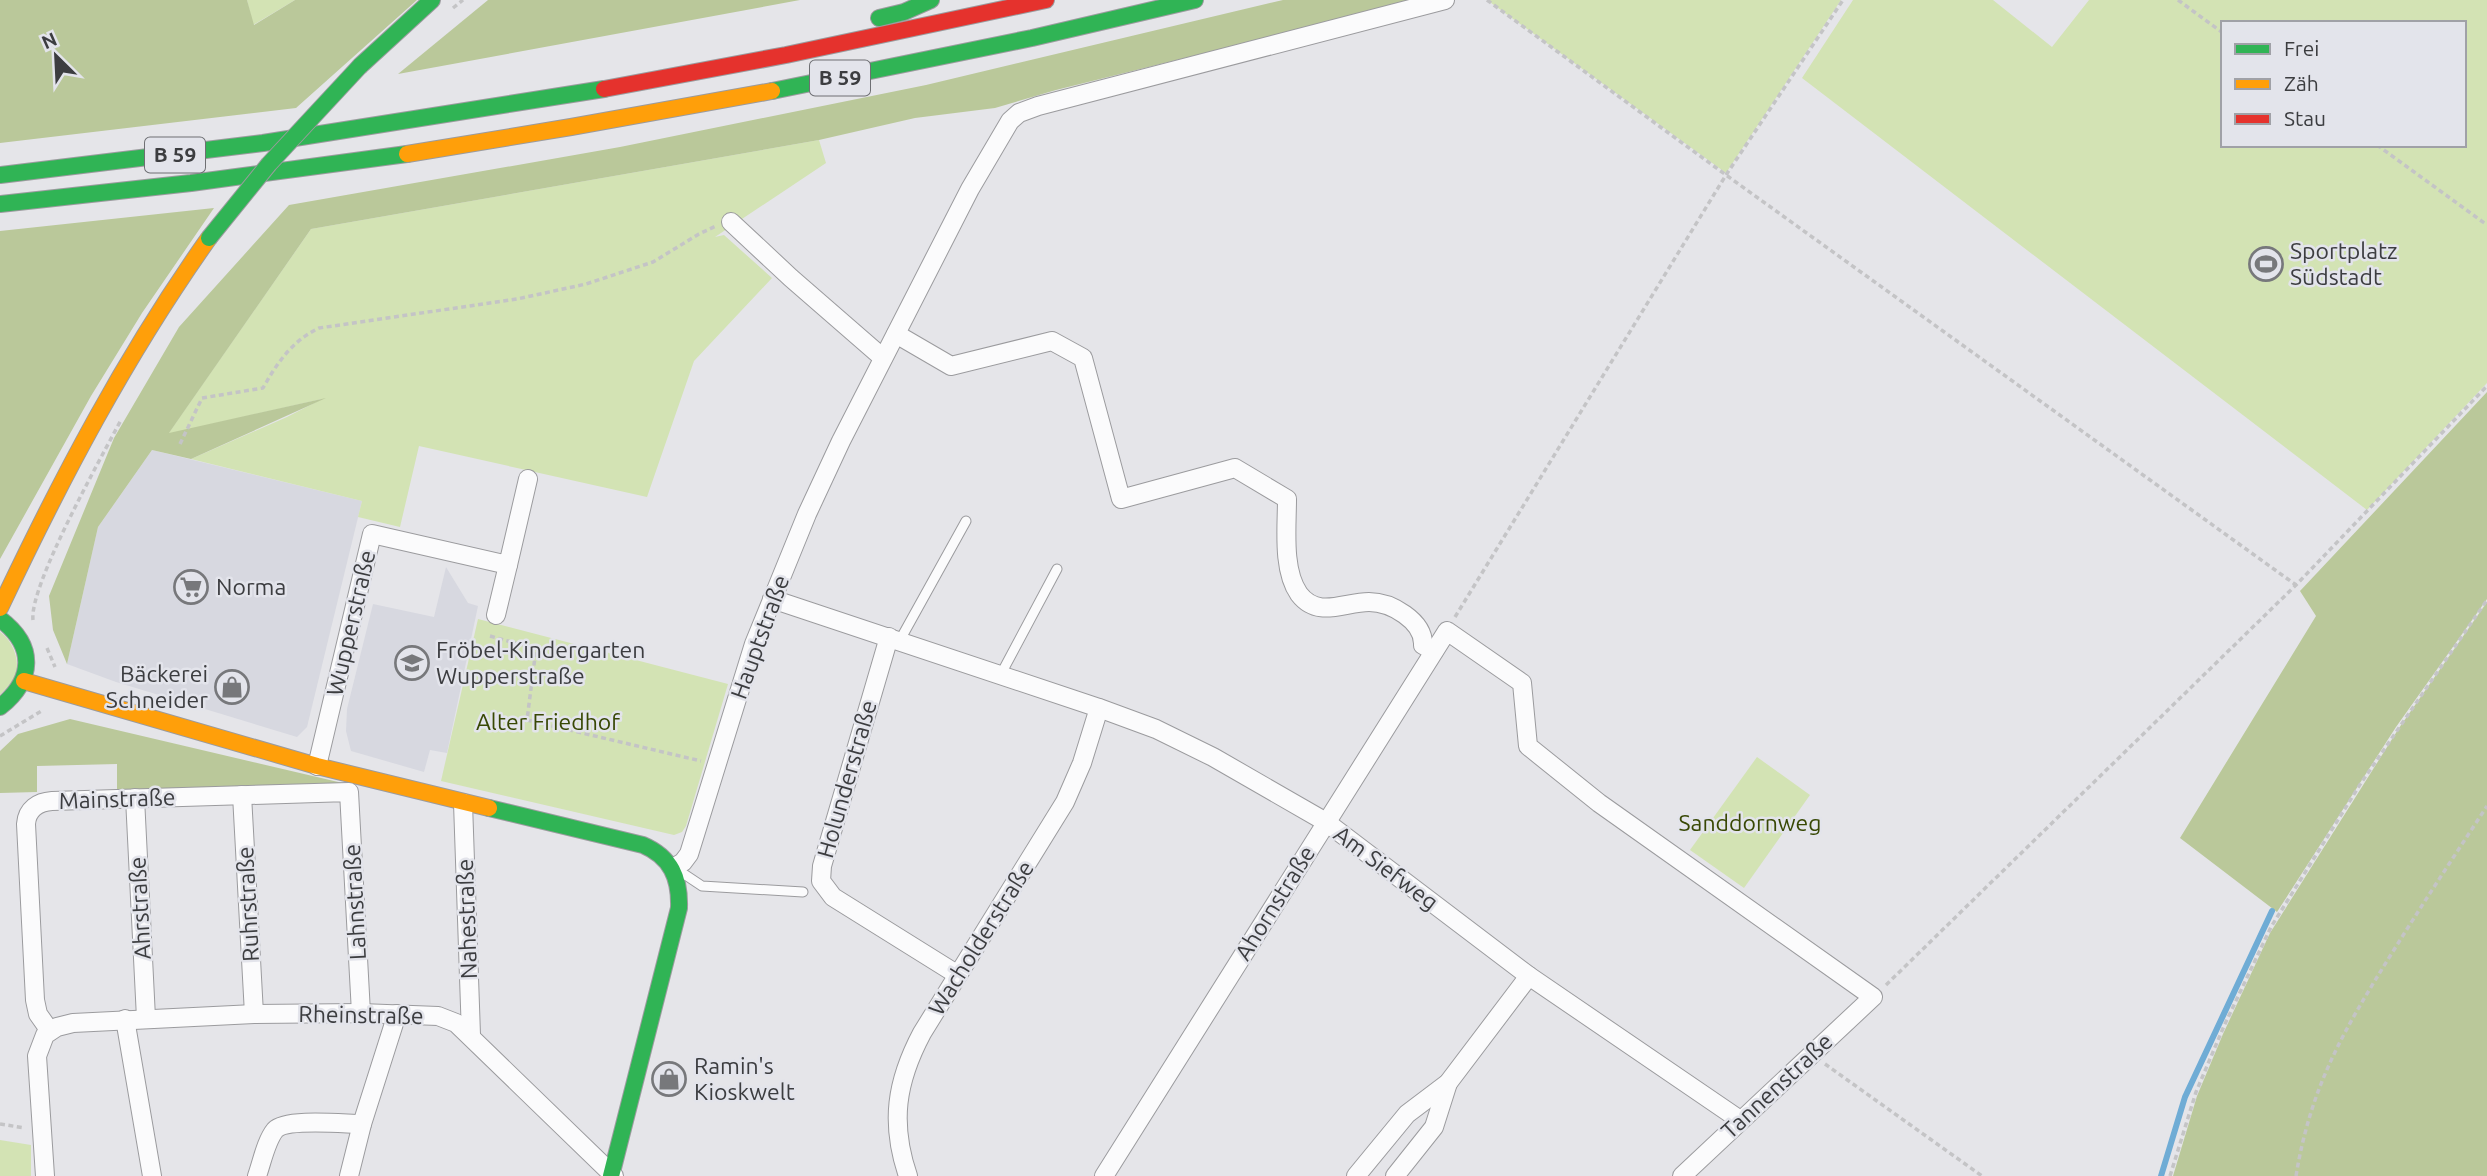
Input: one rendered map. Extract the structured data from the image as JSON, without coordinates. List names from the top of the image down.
{
  "streets": {
    "main road": ["B 59"],
    "street": [
      "Wupperstraße",
      "Hauptstraße",
      "Holunderstraße",
      "Mainstraße",
      "Am Siefweg",
      "Lahnstraße",
      "Ahornstraße",
      "Ruhrstraße",
      "Ahrstraße",
      "Nahestraße",
      "Wacholderstraße",
      "Rheinstraße",
      "Tannenstraße"
    ]
  },
  "crossings": [
    ["Hauptstraße", "Am Siefweg"],
    ["Holunderstraße", "Am Siefweg"],
    ["Holunderstraße", "Wacholderstraße"],
    ["Mainstraße", "Lahnstraße"],
    ["Mainstraße", "Ruhrstraße"],
    ["Mainstraße", "Ahrstraße"],
    ["Mainstraße", "Rheinstraße"],
    ["Am Siefweg", "Ahornstraße"],
    ["Am Siefweg", "Wacholderstraße"],
    ["Am Siefweg", "Tannenstraße"],
    ["Lahnstraße", "Rheinstraße"],
    ["Ruhrstraße", "Rheinstraße"],
    ["Ahrstraße", "Rheinstraße"],
    ["Nahestraße", "Rheinstraße"]
  ],
  "parks": ["Alter Friedhof", "Sanddornweg"],
  "places": {
    "sports": ["Sportplatz Südstadt"],
    "supermarket": ["Norma"],
    "school or university": ["Fröbel-Kindergarten Wupperstraße"],
    "shop": ["Bäckerei Schneider", "Ramin's Kioskwelt"]
  },
  "legend": ["Frei", "Zäh", "Stau"],
  "north": "top left"
}
